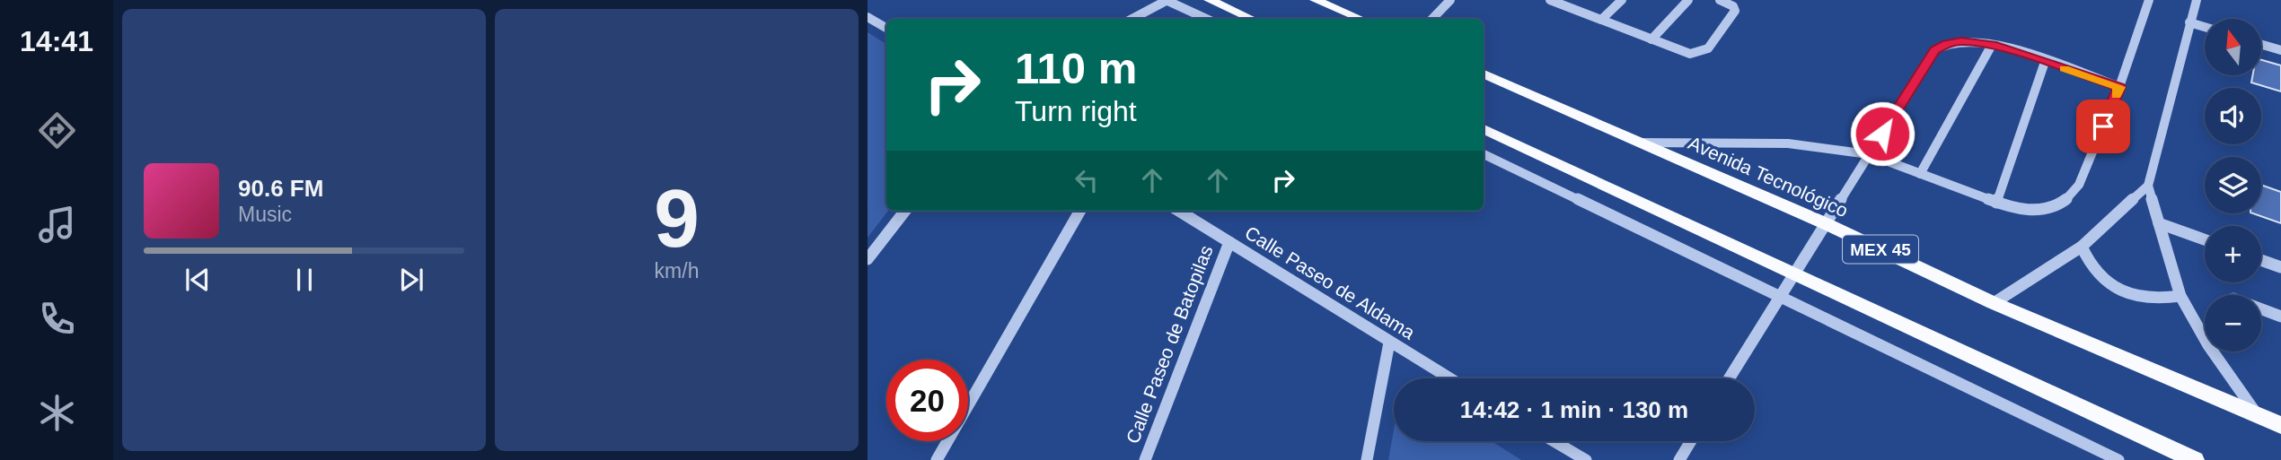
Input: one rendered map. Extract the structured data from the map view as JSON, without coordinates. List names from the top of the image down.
{
  "streets": {
    "main road": ["Avenida Tecnológico", "MEX 45"],
    "street": ["Calle Paseo de Aldama", "Calle Paseo de Batopilas"]
  },
  "crossings": [
    ["Calle Paseo de Aldama", "Calle Paseo de Batopilas"]
  ],
  "north": "top",
  "page": {
    "tabs": "14:41",
    "tile": ["9", "km/h"],
    "map_buttons": ["+", "−"],
    "turn": ["110 m", "Turn right"],
    "song": ["90.6 FM", "Music"],
    "limit": "20",
    "trip": "14:42 · 1 min · 130 m"
  }
}
